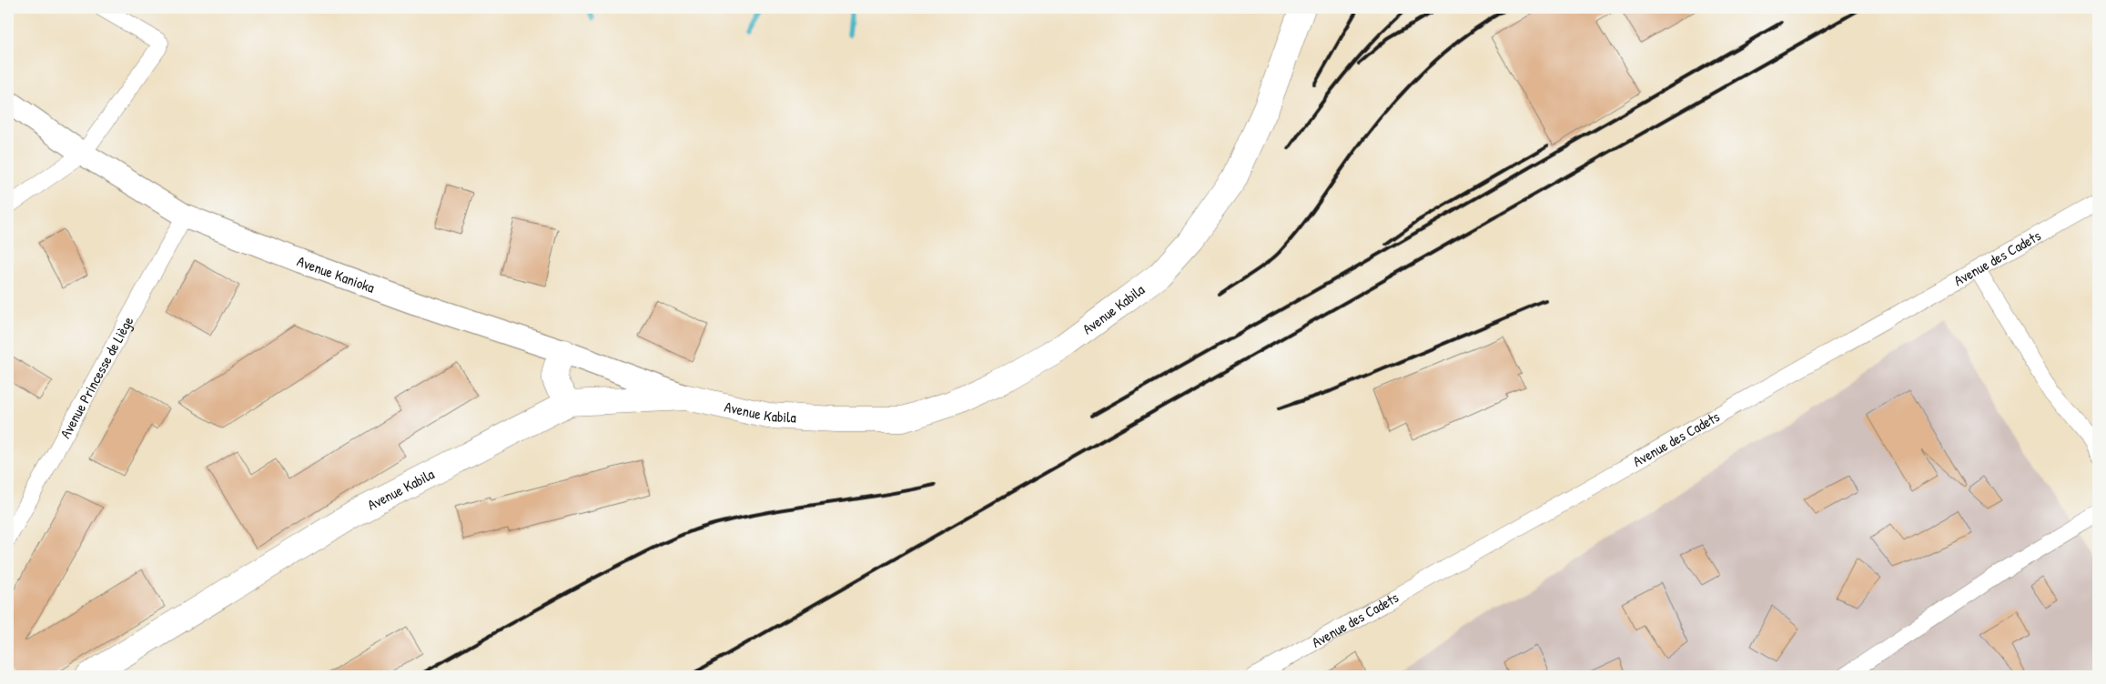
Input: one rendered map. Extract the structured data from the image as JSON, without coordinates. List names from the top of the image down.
{
  "streets": {
    "highway": ["Avenue Kabila"],
    "street": ["Avenue des Cadets", "Avenue Kanioka", "Avenue Princesse de Liège"]
  },
  "crossings": [
    ["Avenue Kanioka", "Avenue Kabila"],
    ["Avenue Kanioka", "Avenue Princesse de Liège"]
  ]
}
